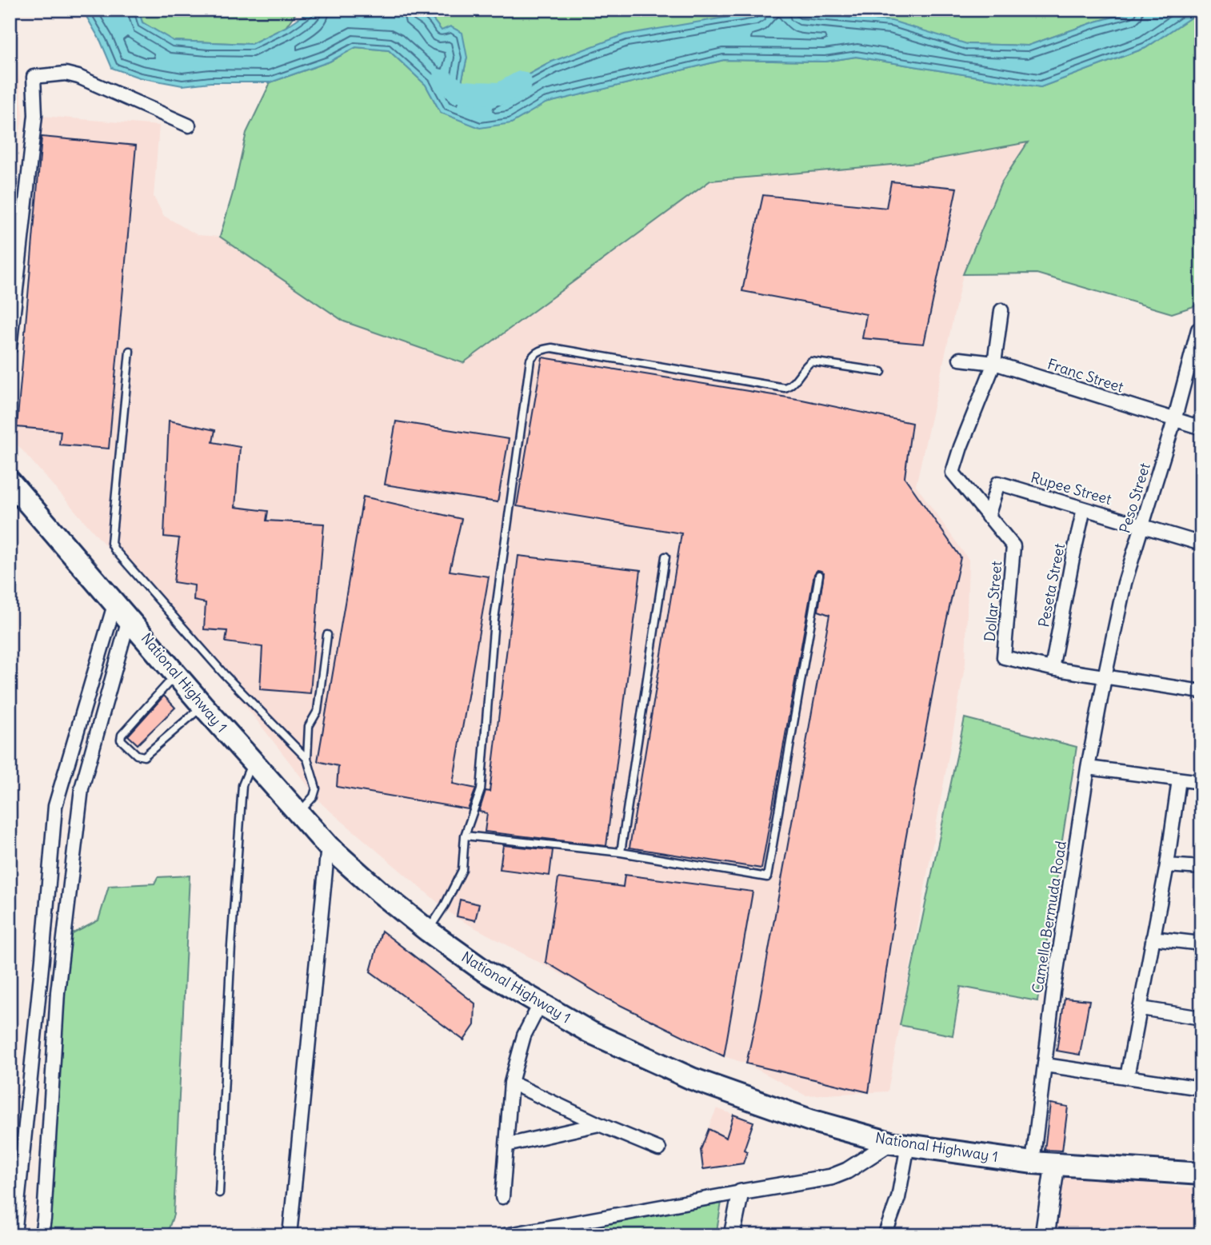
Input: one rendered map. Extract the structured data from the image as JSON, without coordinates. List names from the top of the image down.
{
  "streets": {
    "highway": ["National Highway 1"],
    "street": [
      "Franc Street",
      "Rupee Street",
      "Peso Street",
      "Peseta Street",
      "Dollar Street",
      "Camella Bermuda Road"
    ]
  },
  "crossings": [
    ["Franc Street", "Peso Street"],
    ["Franc Street", "Dollar Street"],
    ["Rupee Street", "Peso Street"],
    ["Rupee Street", "Peseta Street"],
    ["Rupee Street", "Dollar Street"],
    ["Peso Street", "Dollar Street"],
    ["Peso Street", "Camella Bermuda Road"],
    ["Peseta Street", "Dollar Street"],
    ["Dollar Street", "Camella Bermuda Road"],
    ["National Highway 1", "Camella Bermuda Road"]
  ]
}
